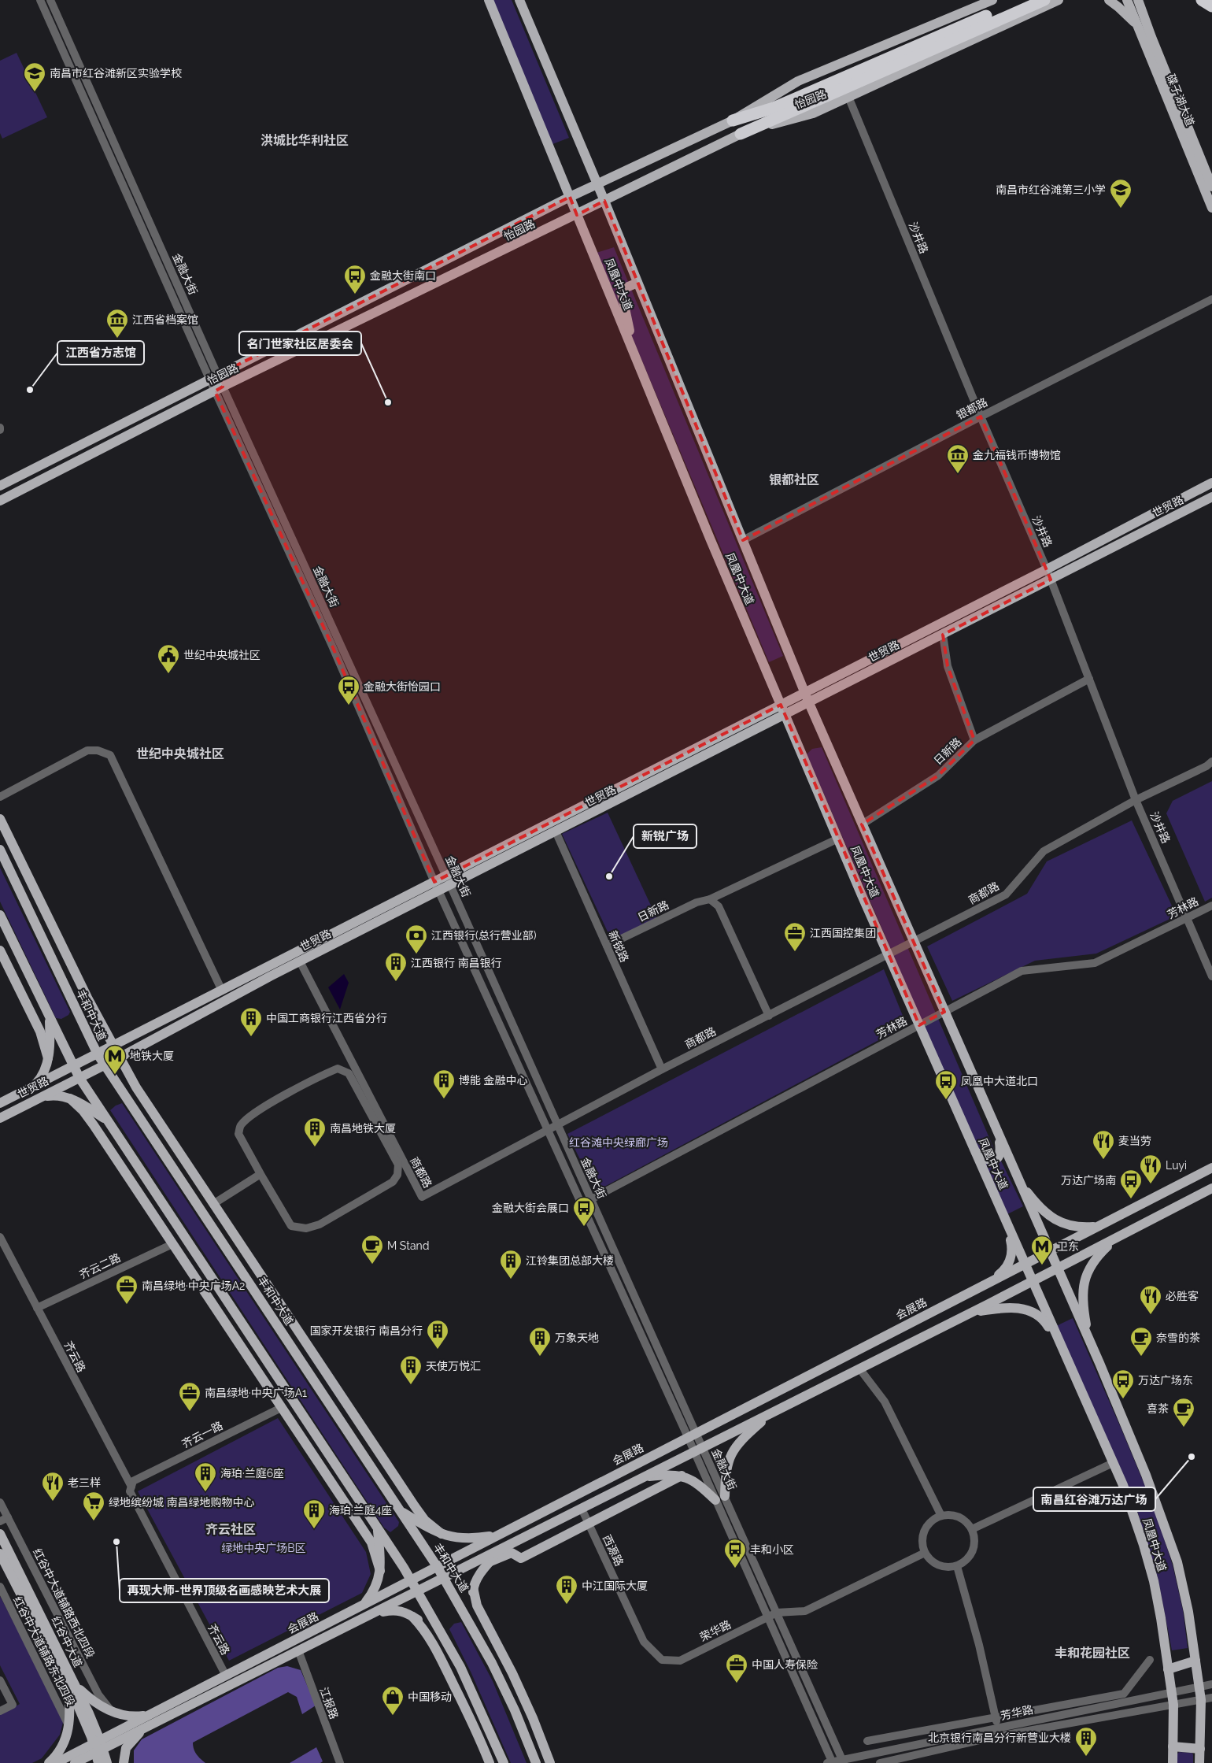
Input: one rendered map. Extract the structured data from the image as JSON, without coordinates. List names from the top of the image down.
{
  "streets": {
    "main road": [
      "怡园路",
      "碟子湖大道",
      "凤凰中大道",
      "世贸路",
      "丰和中大道",
      "会展路",
      "红谷中大道"
    ],
    "street": [
      "沙井路",
      "金融大街",
      "银都路",
      "日新路",
      "商都路",
      "芳林路",
      "新锐路",
      "齐云二路",
      "齐云路",
      "齐云一路",
      "西源路",
      "红谷中大道辅路西北四段",
      "荣华路",
      "红谷中大道辅路东北四段",
      "江报路",
      "芳华路"
    ]
  },
  "crossings": [
    ["怡园路", "沙井路"],
    ["怡园路", "金融大街"],
    ["怡园路", "凤凰中大道"],
    ["沙井路", "银都路"],
    ["沙井路", "世贸路"],
    ["沙井路", "商都路"],
    ["沙井路", "芳林路"],
    ["金融大街", "世贸路"],
    ["金融大街", "商都路"],
    ["金融大街", "芳林路"],
    ["金融大街", "会展路"],
    ["金融大街", "荣华路"],
    ["金融大街", "芳华路"],
    ["凤凰中大道", "银都路"],
    ["凤凰中大道", "世贸路"],
    ["凤凰中大道", "日新路"],
    ["凤凰中大道", "商都路"],
    ["凤凰中大道", "芳林路"],
    ["凤凰中大道", "会展路"],
    ["凤凰中大道", "芳华路"],
    ["世贸路", "日新路"],
    ["世贸路", "商都路"],
    ["世贸路", "新锐路"],
    ["世贸路", "丰和中大道"],
    ["日新路", "新锐路"],
    ["商都路", "新锐路"],
    ["丰和中大道", "会展路"],
    ["齐云二路", "齐云路"],
    ["会展路", "齐云路"],
    ["会展路", "西源路"],
    ["会展路", "红谷中大道"],
    ["会展路", "江报路"],
    ["齐云路", "齐云一路"],
    ["西源路", "荣华路"]
  ],
  "districts": [
    "洪城比华利社区",
    "银都社区",
    "世纪中央城社区",
    "齐云社区",
    "丰和花园社区"
  ],
  "parks": ["红谷滩中央绿廊广场", "绿地中央广场B区"],
  "places": {
    "school or university": ["南昌市红谷滩新区实验学校", "南昌市红谷滩第三小学"],
    "bus stop": [
      "金融大街南口",
      "金融大街怡园口",
      "凤凰中大道北口",
      "万达广场南",
      "金融大街会展口",
      "万达广场东",
      "丰和小区"
    ],
    "museum": ["江西省档案馆", "金九福钱币博物馆"],
    "other": [
      "江西省方志馆",
      "名门世家社区居委会",
      "新锐广场",
      "南昌红谷滩万达广场",
      "再现大师-世界顶级名画感映艺术大展"
    ],
    "public building": ["世纪中央城社区"],
    "office": [
      "江西国控集团",
      "南昌绿地·中央广场A2",
      "南昌绿地·中央广场A1",
      "中国人寿保险"
    ],
    "bank": ["江西银行(总行营业部)"],
    "building": [
      "江西银行 南昌银行",
      "中国工商银行江西省分行",
      "博能 金融中心",
      "南昌地铁大厦",
      "江铃集团总部大楼",
      "国家开发银行 南昌分行",
      "万象天地",
      "天使万悦汇",
      "海珀·兰庭6座",
      "海珀·兰庭4座",
      "中江国际大厦",
      "北京银行南昌分行新营业大楼"
    ],
    "metro station": ["地铁大厦", "卫东"],
    "restaurant": [
      "麦当劳",
      "Luyi",
      "必胜客",
      "老三样"
    ],
    "cafe": ["M Stand", "奈雪的茶", "喜茶"],
    "supermarket": ["绿地缤纷城 南昌绿地购物中心"],
    "shop": ["中国移动"]
  }
}
